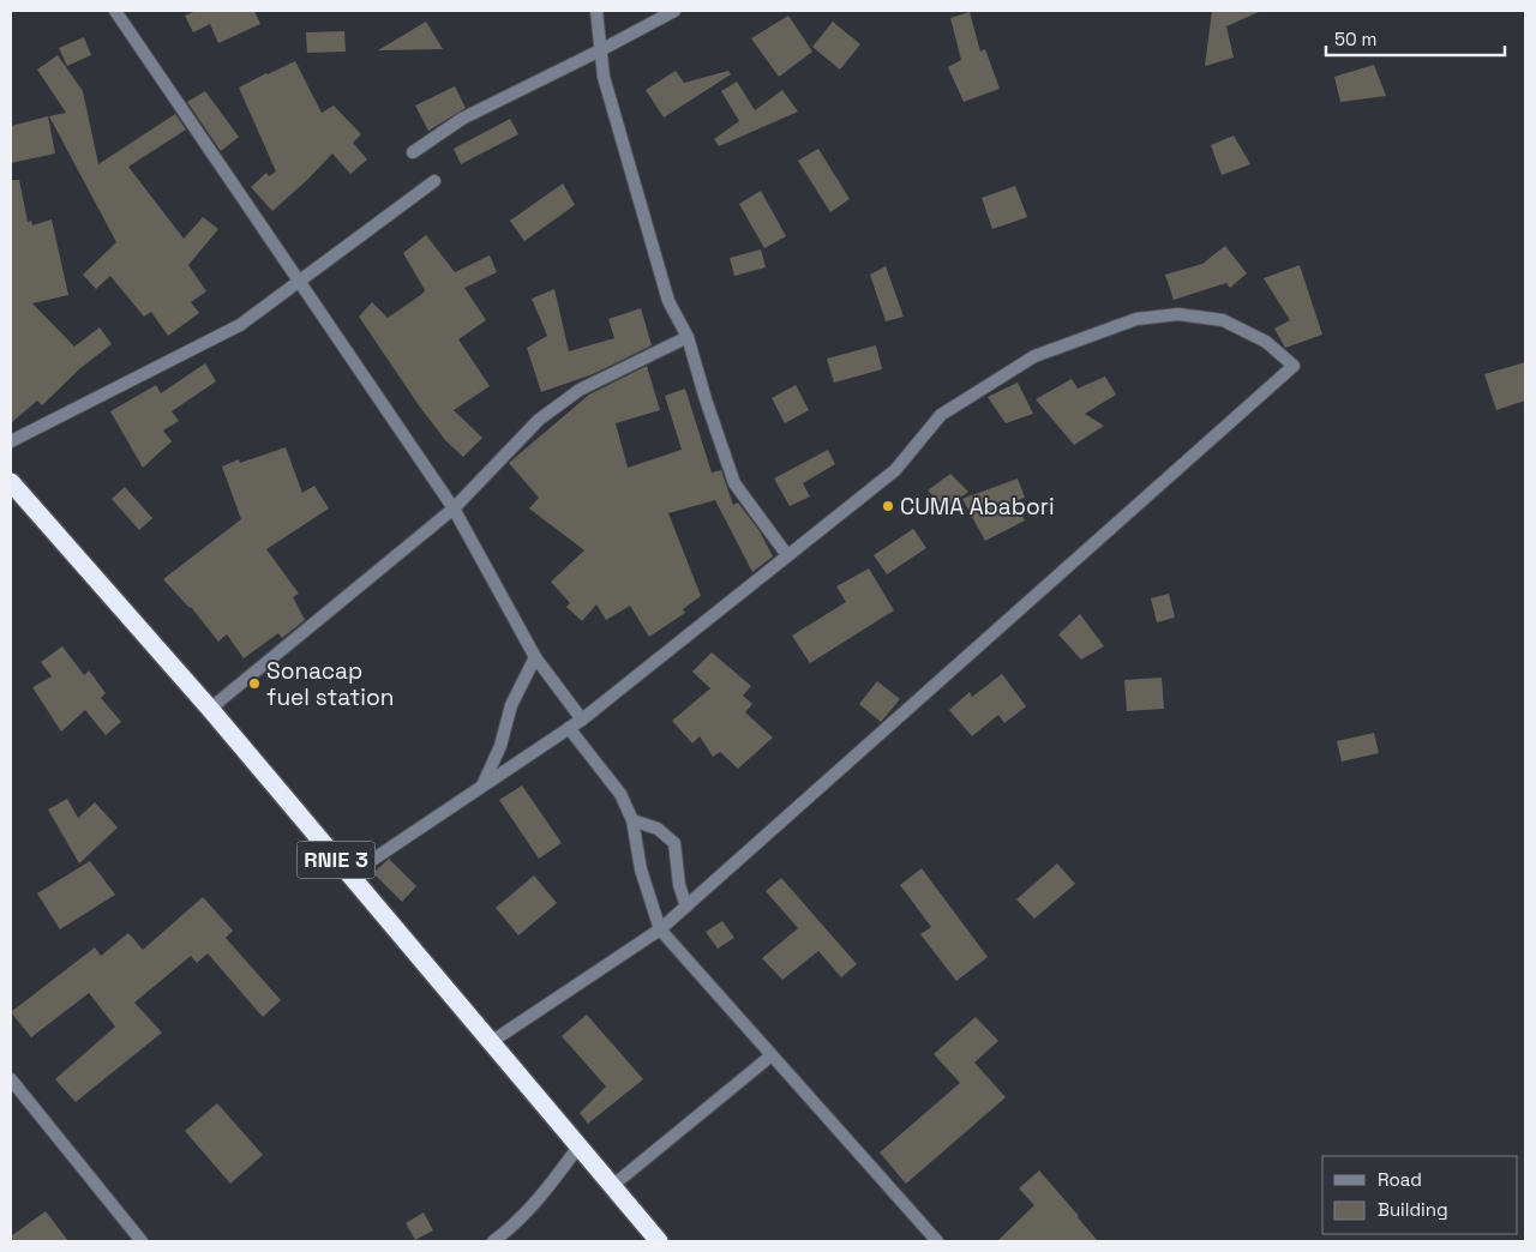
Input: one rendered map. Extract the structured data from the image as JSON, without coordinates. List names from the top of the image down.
{
  "streets": {
    "highway": ["RNIE 3"]
  },
  "places": ["CUMA Ababori", "Sonacap fuel station"],
  "legend": ["Road", "Building"],
  "scale_bar": "50 m"
}
